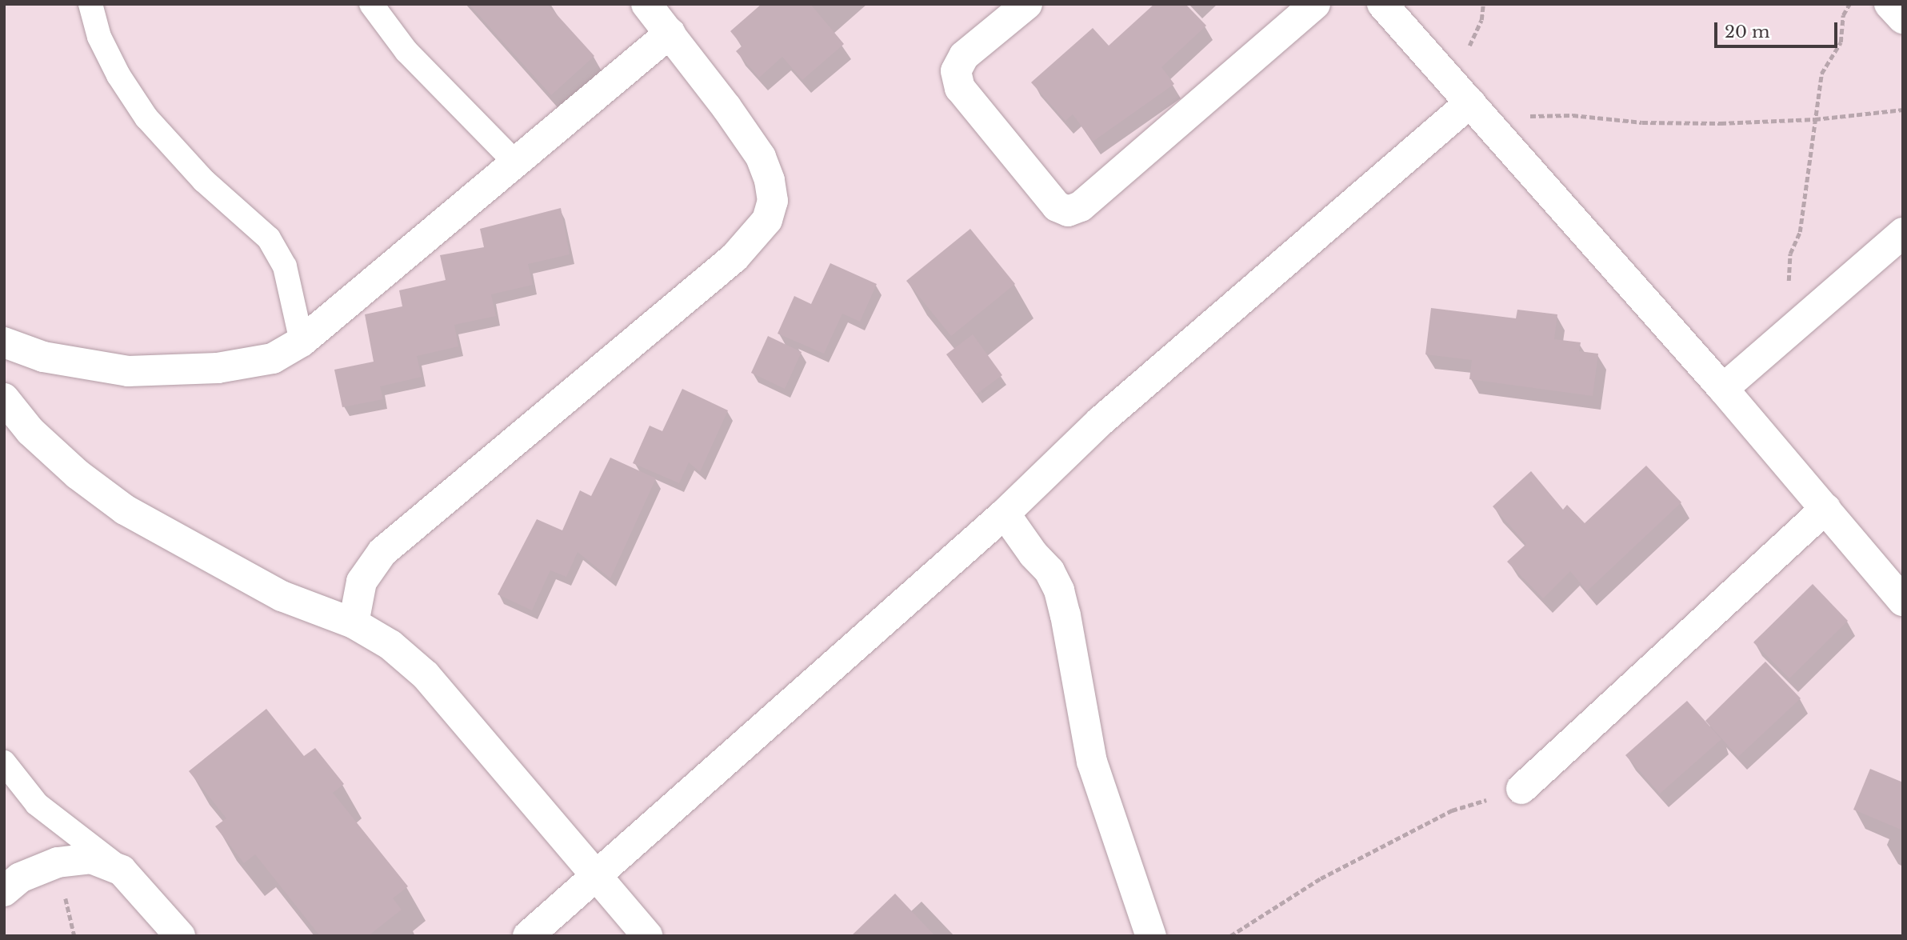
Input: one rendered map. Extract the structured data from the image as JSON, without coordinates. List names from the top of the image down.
{
  "scale_bar": "20 m"
}
